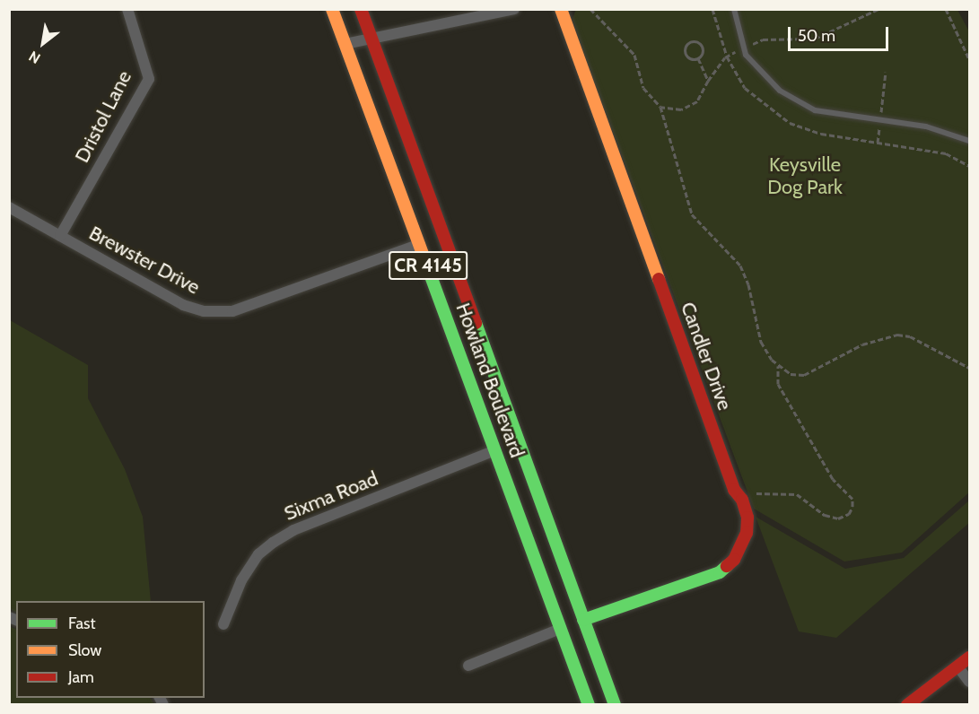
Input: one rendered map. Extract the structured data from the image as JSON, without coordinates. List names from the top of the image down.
{
  "streets": {
    "main road": ["CR 4145", "Candler Drive", "Howland Boulevard"],
    "street": ["Dristol Lane", "Brewster Drive", "Sixma Road"]
  },
  "crossings": [
    ["Dristol Lane", "Brewster Drive"],
    ["Brewster Drive", "Howland Boulevard"],
    ["Candler Drive", "Howland Boulevard"],
    ["Howland Boulevard", "Sixma Road"]
  ],
  "parks": ["Keysville Dog Park"],
  "legend": ["Fast", "Slow", "Jam"],
  "scale_bar": "50 m",
  "north": "bottom left"
}
